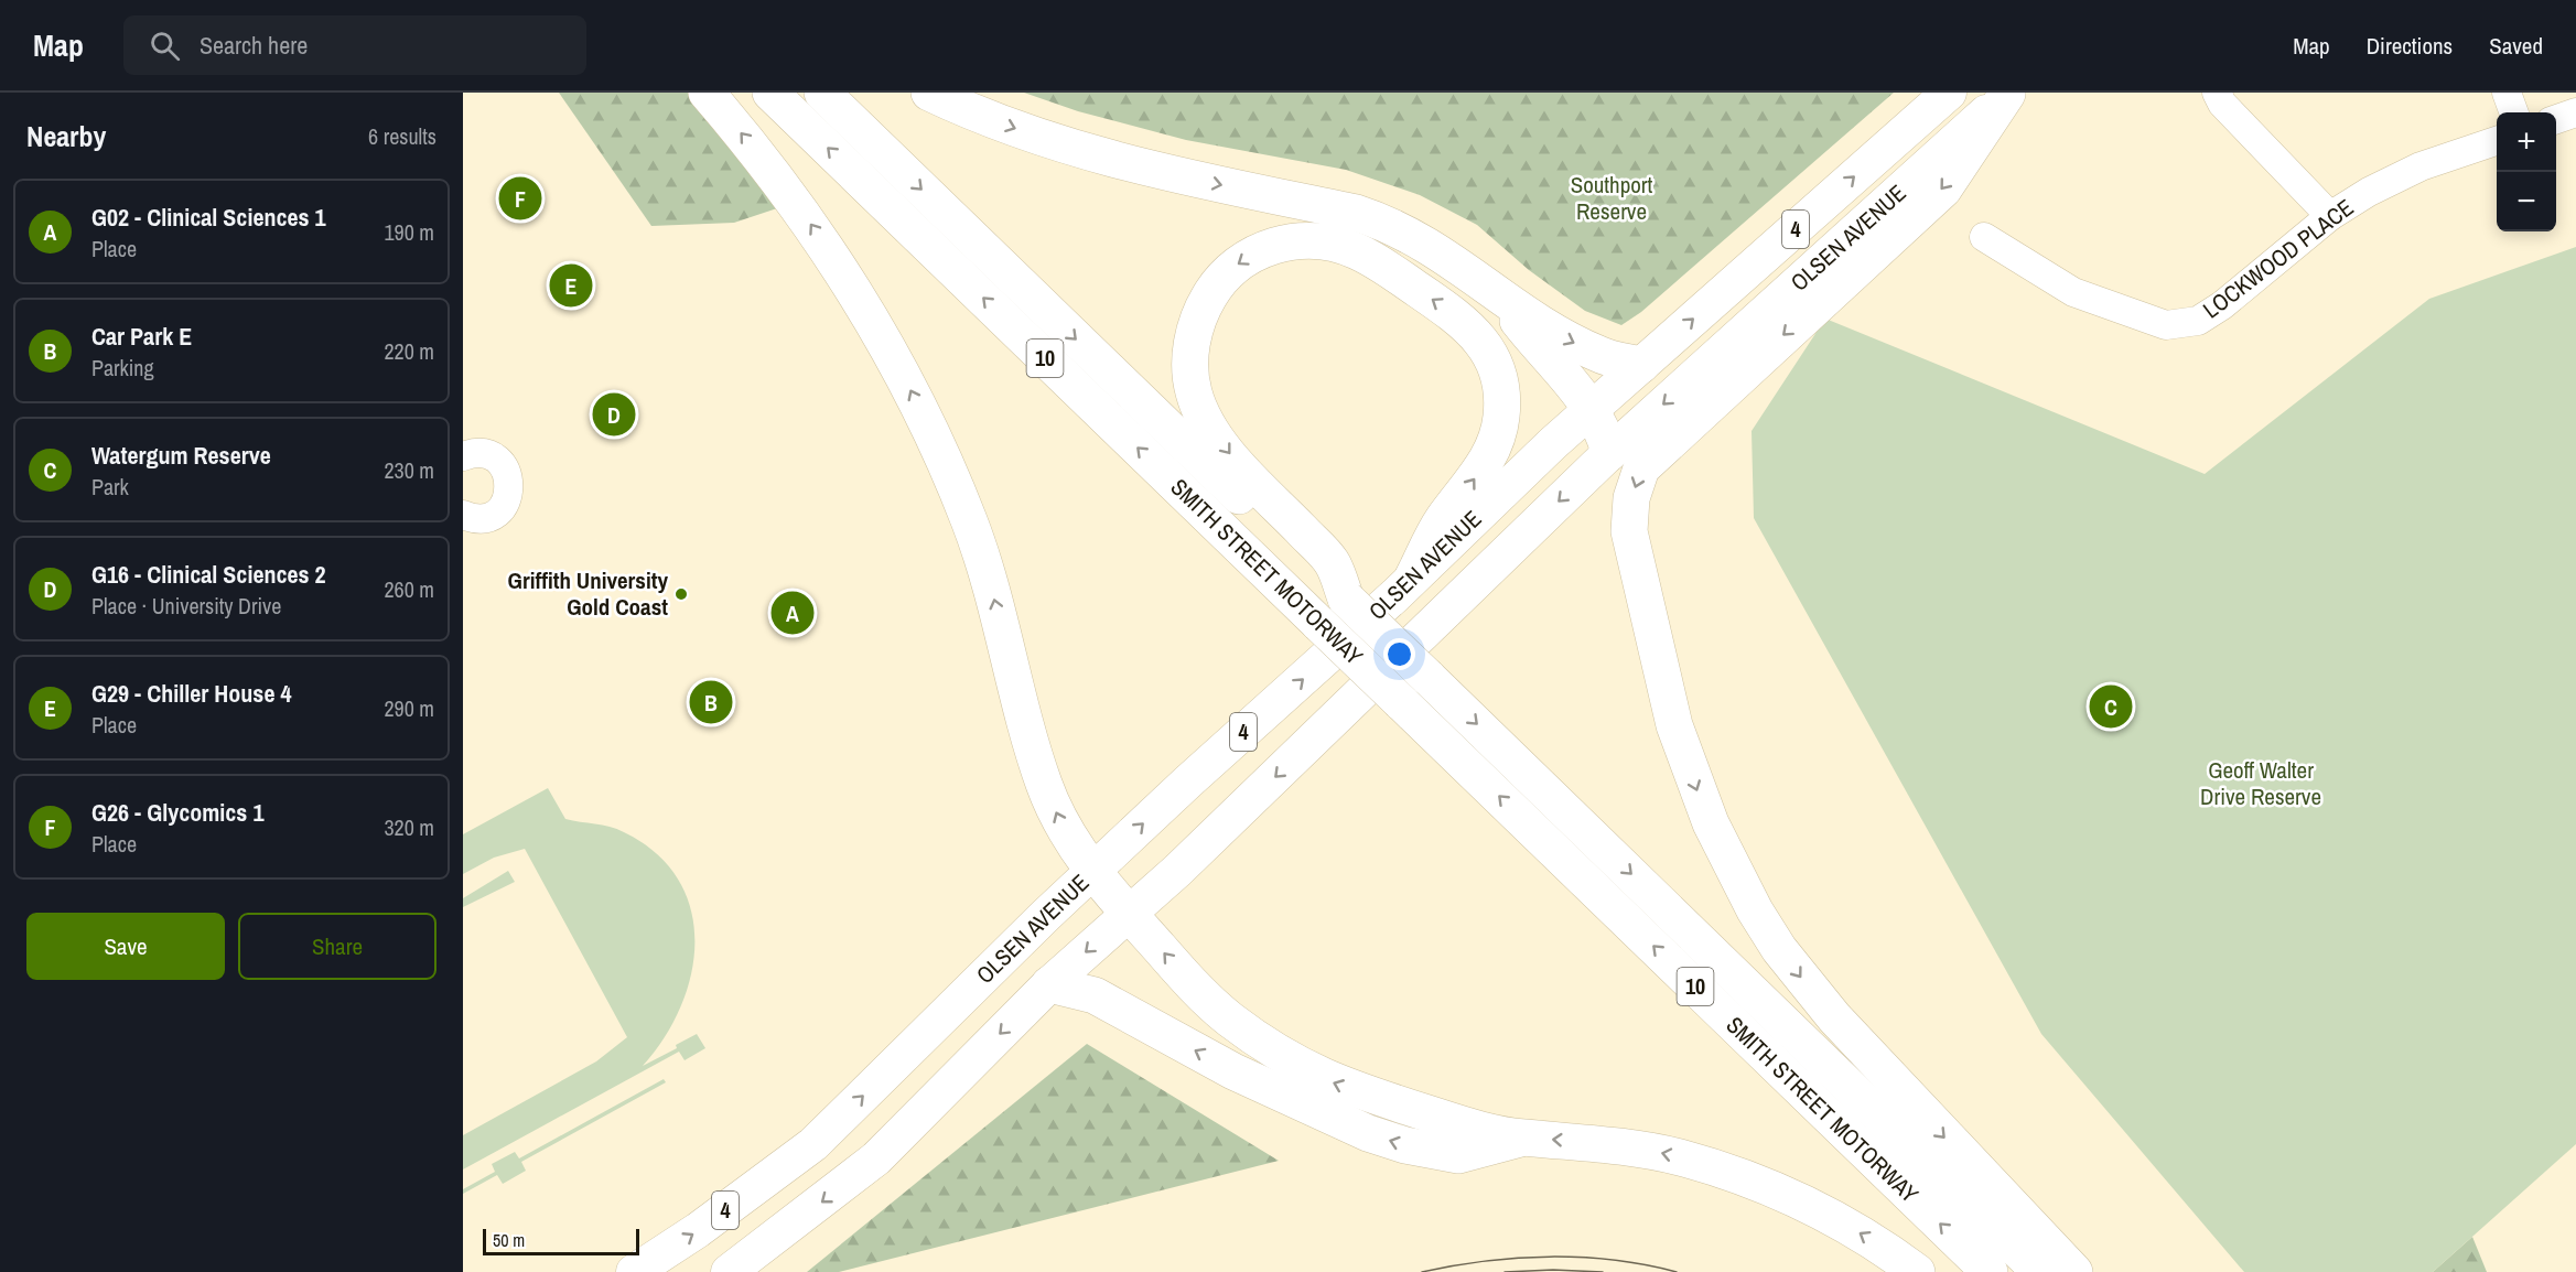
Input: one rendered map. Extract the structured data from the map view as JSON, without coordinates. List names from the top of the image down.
{
  "streets": {
    "highway": ["10", "SMITH STREET MOTORWAY"],
    "main road": ["4", "OLSEN AVENUE"],
    "street": ["LOCKWOOD PLACE"]
  },
  "parks": ["Southport Reserve", "Geoff Walter Drive Reserve"],
  "places": ["Griffith University Gold Coast"],
  "scale_bar": "50 m",
  "page": {
    "header": "Map",
    "search": "Search here",
    "nav": ["Map", "Directions", "Saved"],
    "heading": ["Nearby", "6 results"],
    "map_buttons": ["+", "−"],
    "pins": [
      "F",
      "E",
      "D",
      "A",
      "B",
      "C"
    ],
    "list": [
      {
        "mark": "A",
        "name": "G02 - Clinical Sciences 1",
        "note": "Place",
        "value": "190 m"
      },
      {
        "mark": "B",
        "name": "Car Park E",
        "note": "Parking",
        "value": "220 m"
      },
      {
        "mark": "C",
        "name": "Watergum Reserve",
        "note": "Park",
        "value": "230 m"
      },
      {
        "mark": "D",
        "name": "G16 - Clinical Sciences 2",
        "note": "Place · University Drive",
        "value": "260 m"
      },
      {
        "mark": "E",
        "name": "G29 - Chiller House 4",
        "note": "Place",
        "value": "290 m"
      },
      {
        "mark": "F",
        "name": "G26 - Glycomics 1",
        "note": "Place",
        "value": "320 m"
      }
    ],
    "buttons": ["Save", "Share"],
    "scale": "50 m"
  }
}
